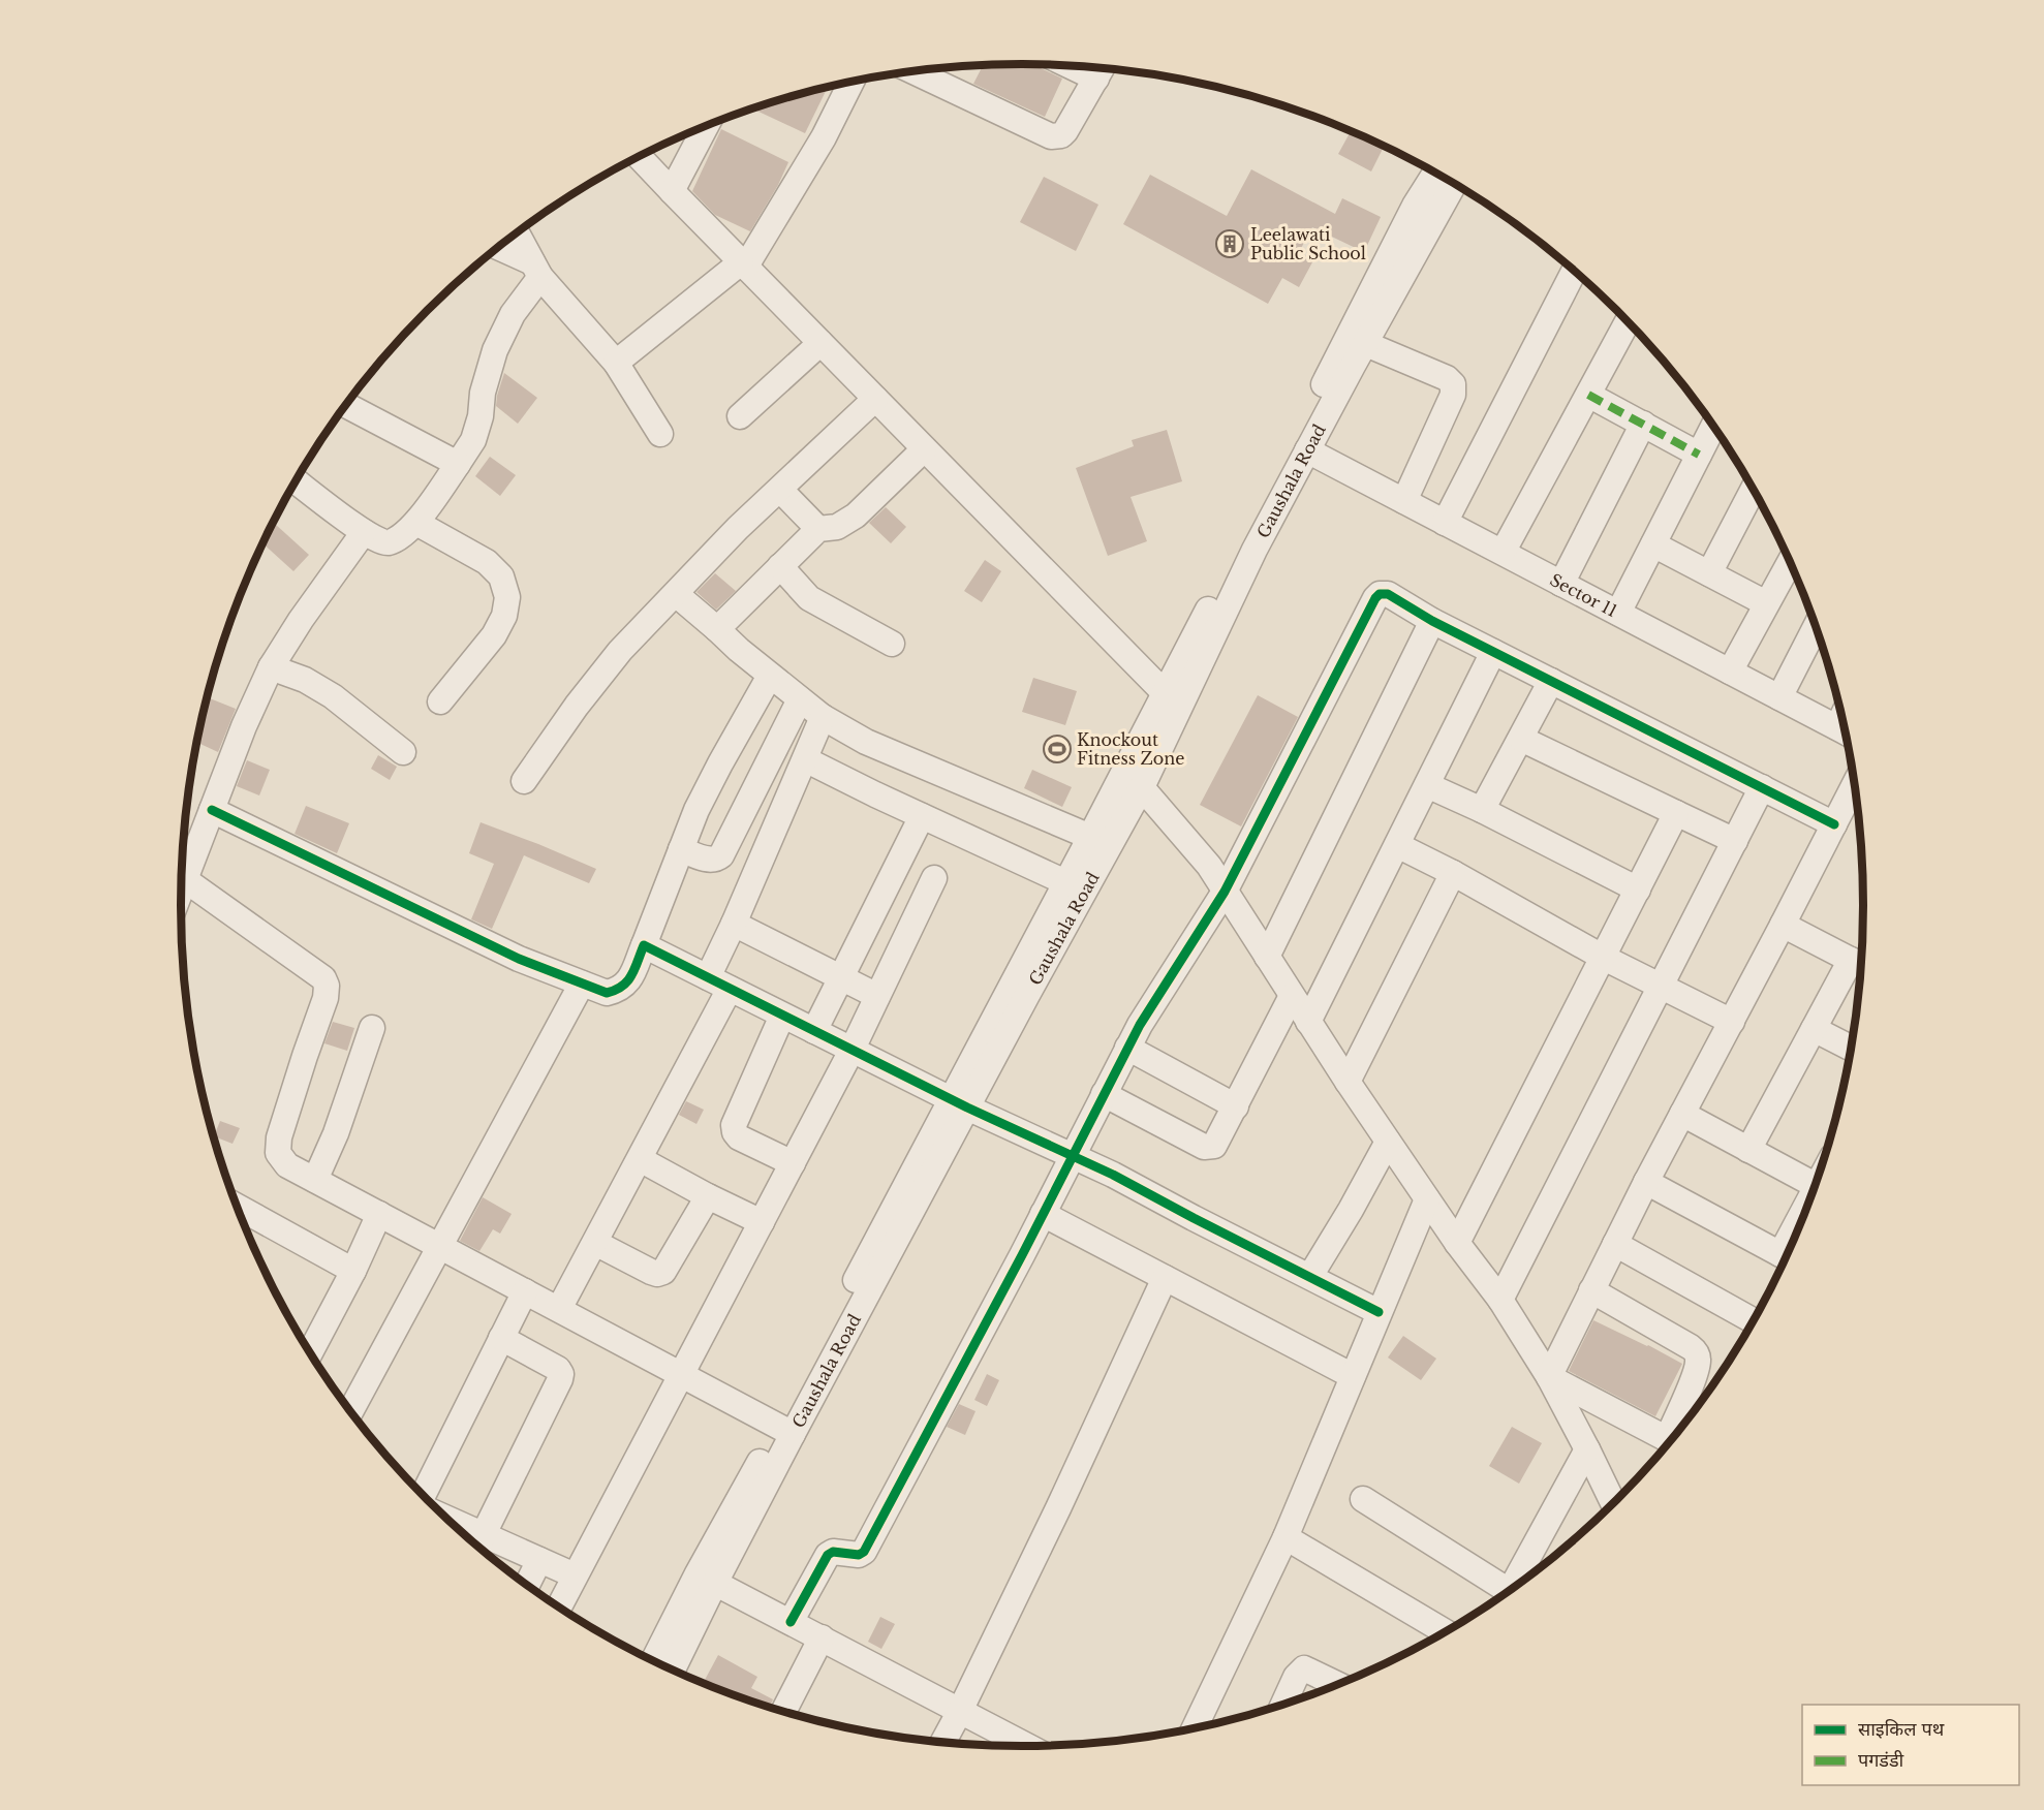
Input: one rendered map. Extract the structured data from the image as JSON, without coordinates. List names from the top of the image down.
{
  "streets": {
    "street": ["Gaushala Road", "Sector 11"]
  },
  "crossings": [
    ["Gaushala Road", "Sector 11"]
  ],
  "places": {
    "building": ["Leelawati Public School"],
    "sports": ["Knockout Fitness Zone"]
  },
  "legend": ["साइकिल पथ", "पगडंडी"]
}
